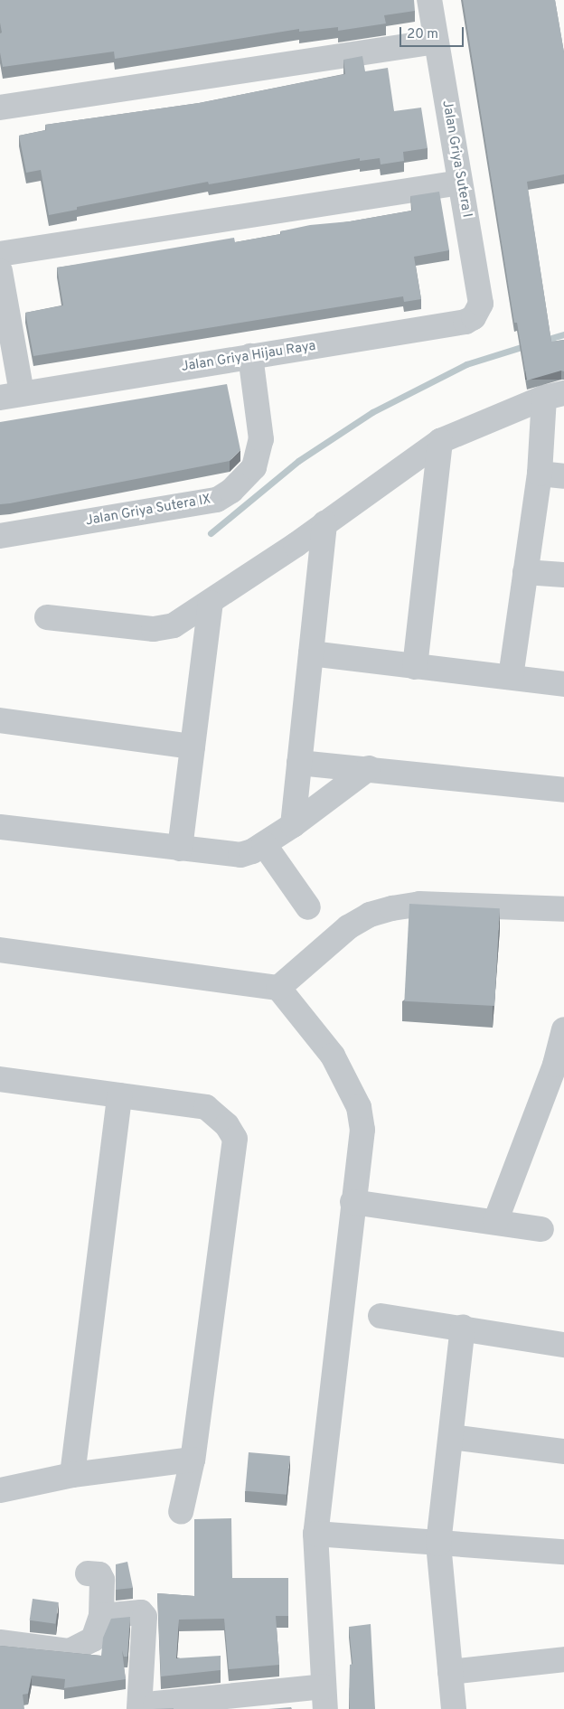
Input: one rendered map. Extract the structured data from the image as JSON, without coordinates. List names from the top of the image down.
{
  "streets": {
    "street": ["Jalan Griya Sutera I", "Jalan Griya Hijau Raya", "Jalan Griya Sutera IX"]
  },
  "crossings": [
    ["Jalan Griya Sutera I", "Jalan Griya Hijau Raya"],
    ["Jalan Griya Hijau Raya", "Jalan Griya Sutera IX"]
  ],
  "scale_bar": "20 m"
}
